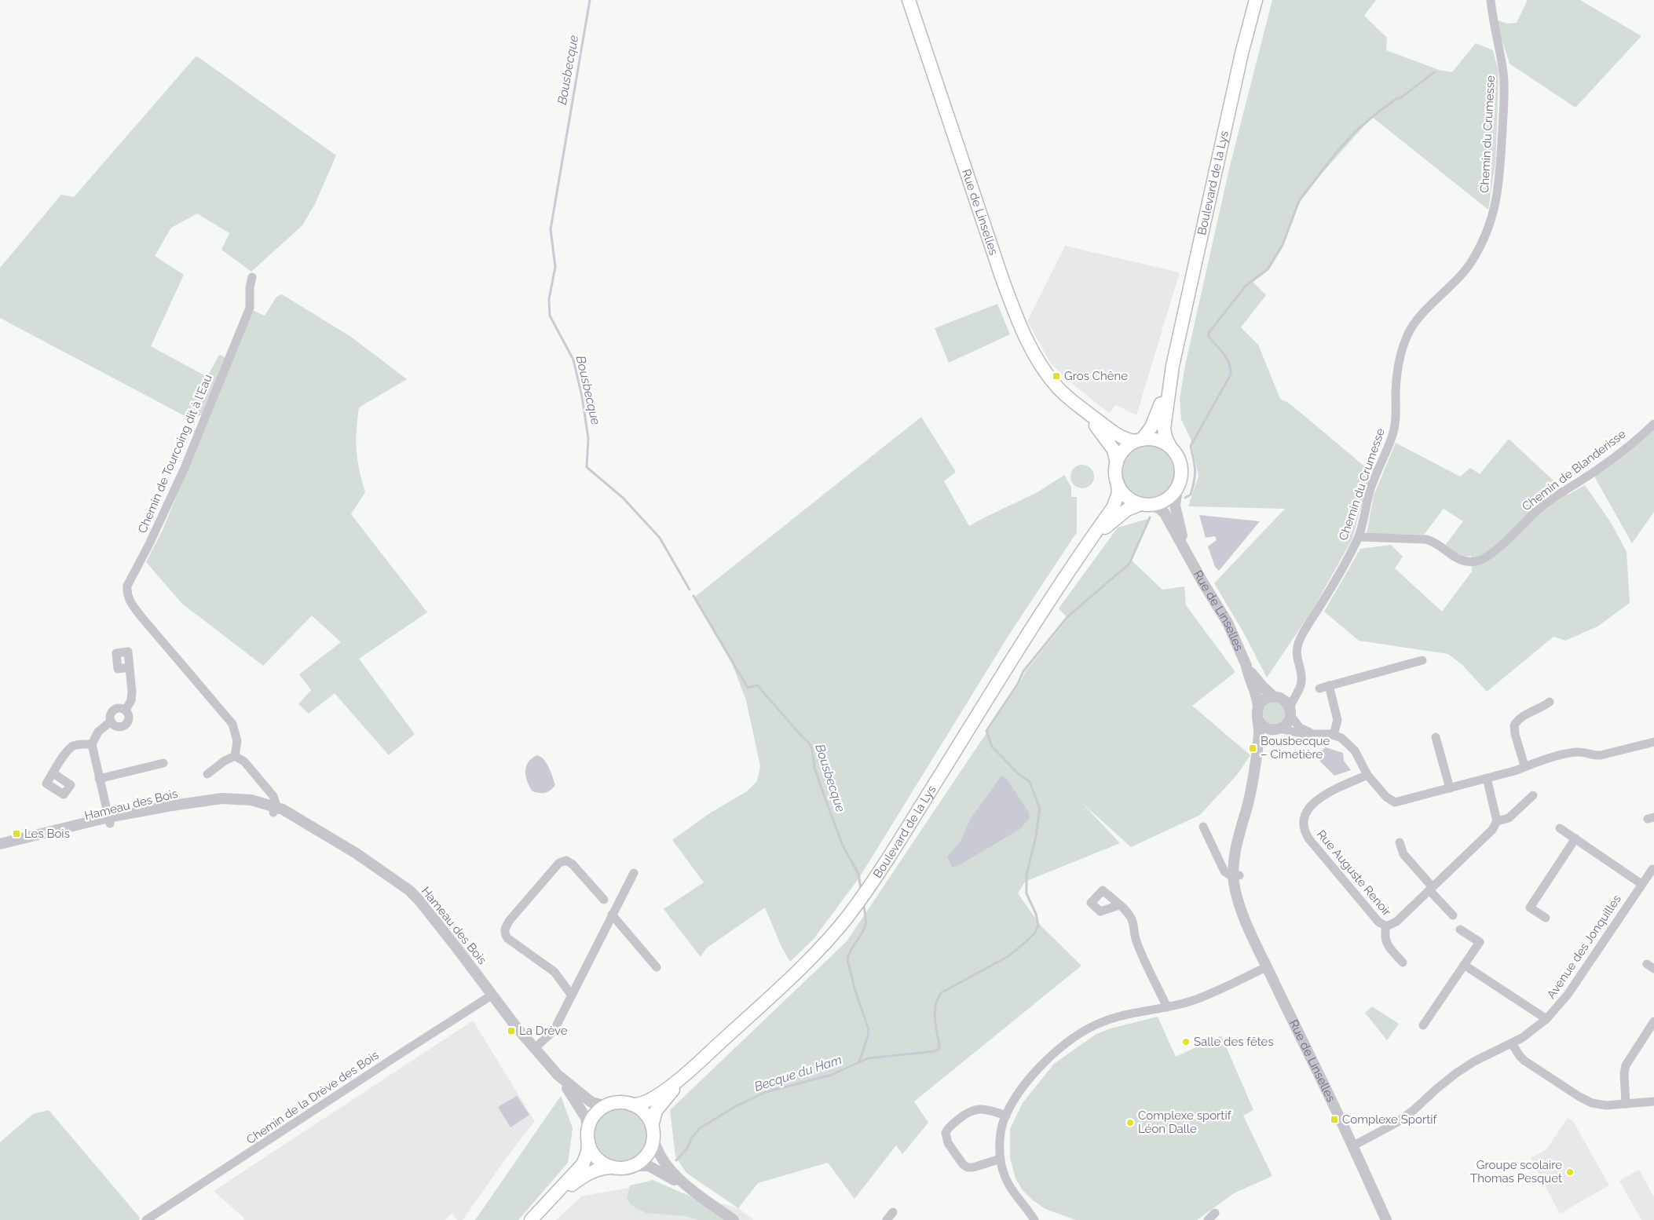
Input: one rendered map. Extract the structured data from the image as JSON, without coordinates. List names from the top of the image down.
{
  "streets": {
    "main road": ["Boulevard de la Lys", "Rue de Linselles"],
    "street": [
      "Chemin du Crumesse",
      "Chemin de Tourcoing dit à l'Eau",
      "Chemin de Blanderisse",
      "Hameau des Bois",
      "Rue Auguste Renoir",
      "Avenue des Jonquilles",
      "Chemin de la Drève des Bois"
    ]
  },
  "crossings": [
    ["Chemin du Crumesse", "Rue de Linselles"],
    ["Chemin du Crumesse", "Chemin de Blanderisse"],
    ["Boulevard de la Lys", "Rue de Linselles"],
    ["Boulevard de la Lys", "Hameau des Bois"],
    ["Rue de Linselles", "Avenue des Jonquilles"],
    ["Hameau des Bois", "Chemin de la Drève des Bois"]
  ],
  "water": ["Bousbecque", "Becque du Ham"],
  "places": {
    "transit": [
      "Gros Chêne",
      "Bousbecque – Cimetière",
      "Les Bois",
      "La Drève",
      "Complexe Sportif"
    ],
    "other": ["Salle des fêtes", "Complexe sportif Léon Dalle", "Groupe scolaire Thomas Pesquet"]
  }
}
